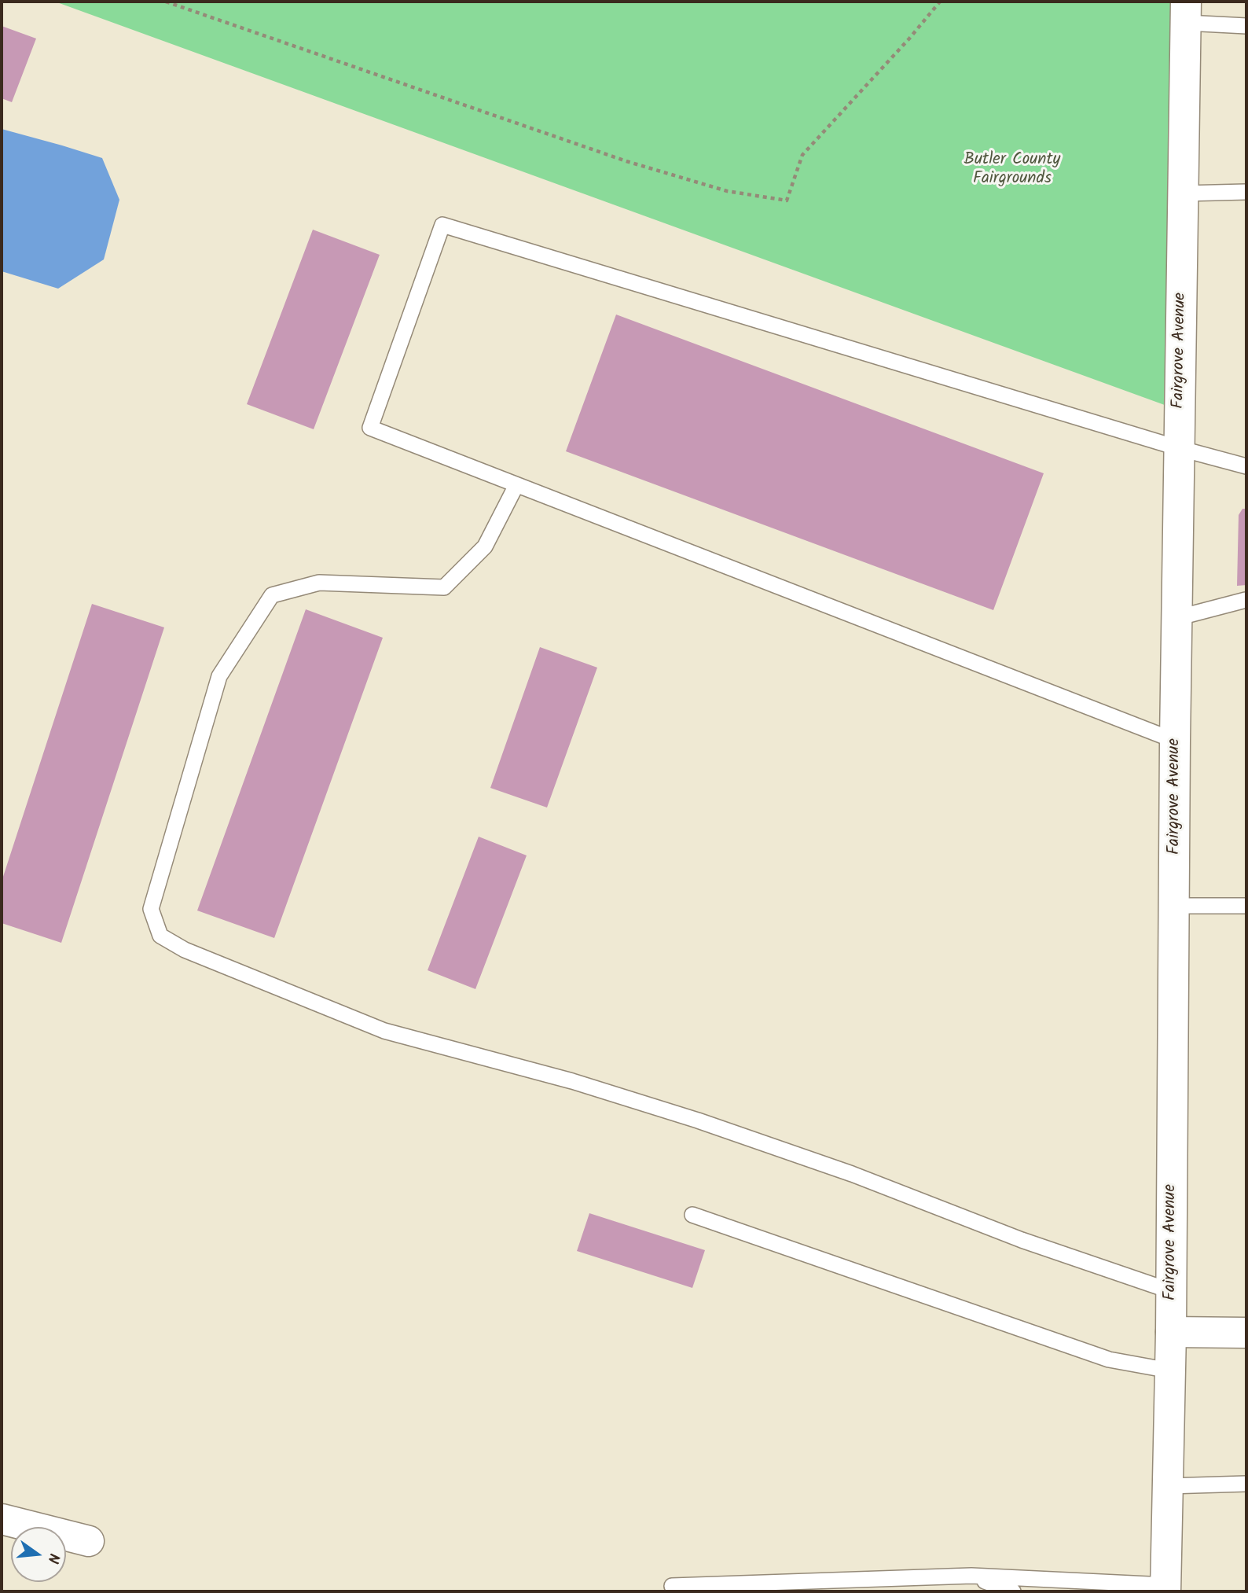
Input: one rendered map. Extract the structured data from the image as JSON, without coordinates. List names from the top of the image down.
{
  "streets": {
    "main road": ["Fairgrove Avenue"]
  },
  "parks": ["Butler County Fairgrounds"],
  "north": "right"
}
